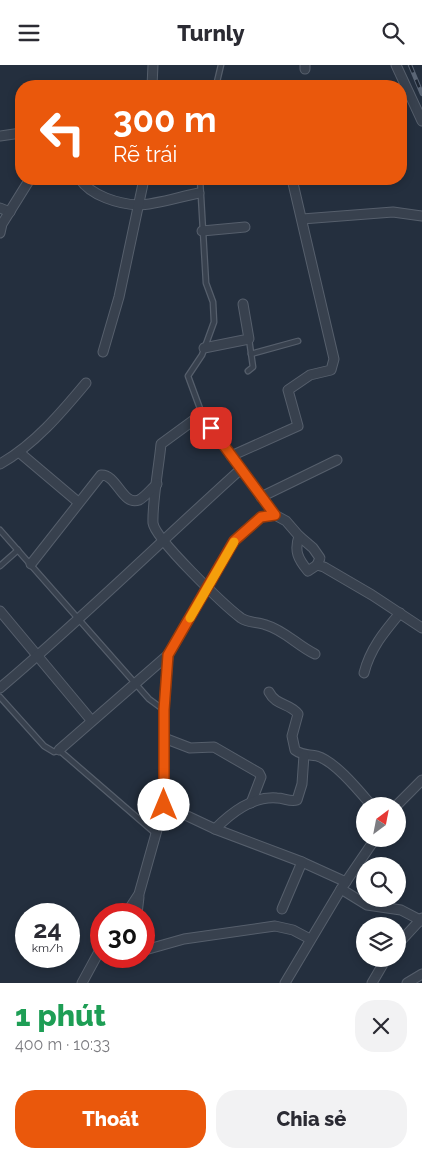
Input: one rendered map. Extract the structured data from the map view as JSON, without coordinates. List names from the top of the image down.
{
  "north": "top right",
  "page": {
    "header": "Turnly",
    "turn": ["300 m", "Rẽ trái"],
    "speed": "24 km/h",
    "limit": "30",
    "heading": ["1 phút", "400 m · 10:33"],
    "buttons": ["Thoát", "Chia sẻ"]
  }
}
